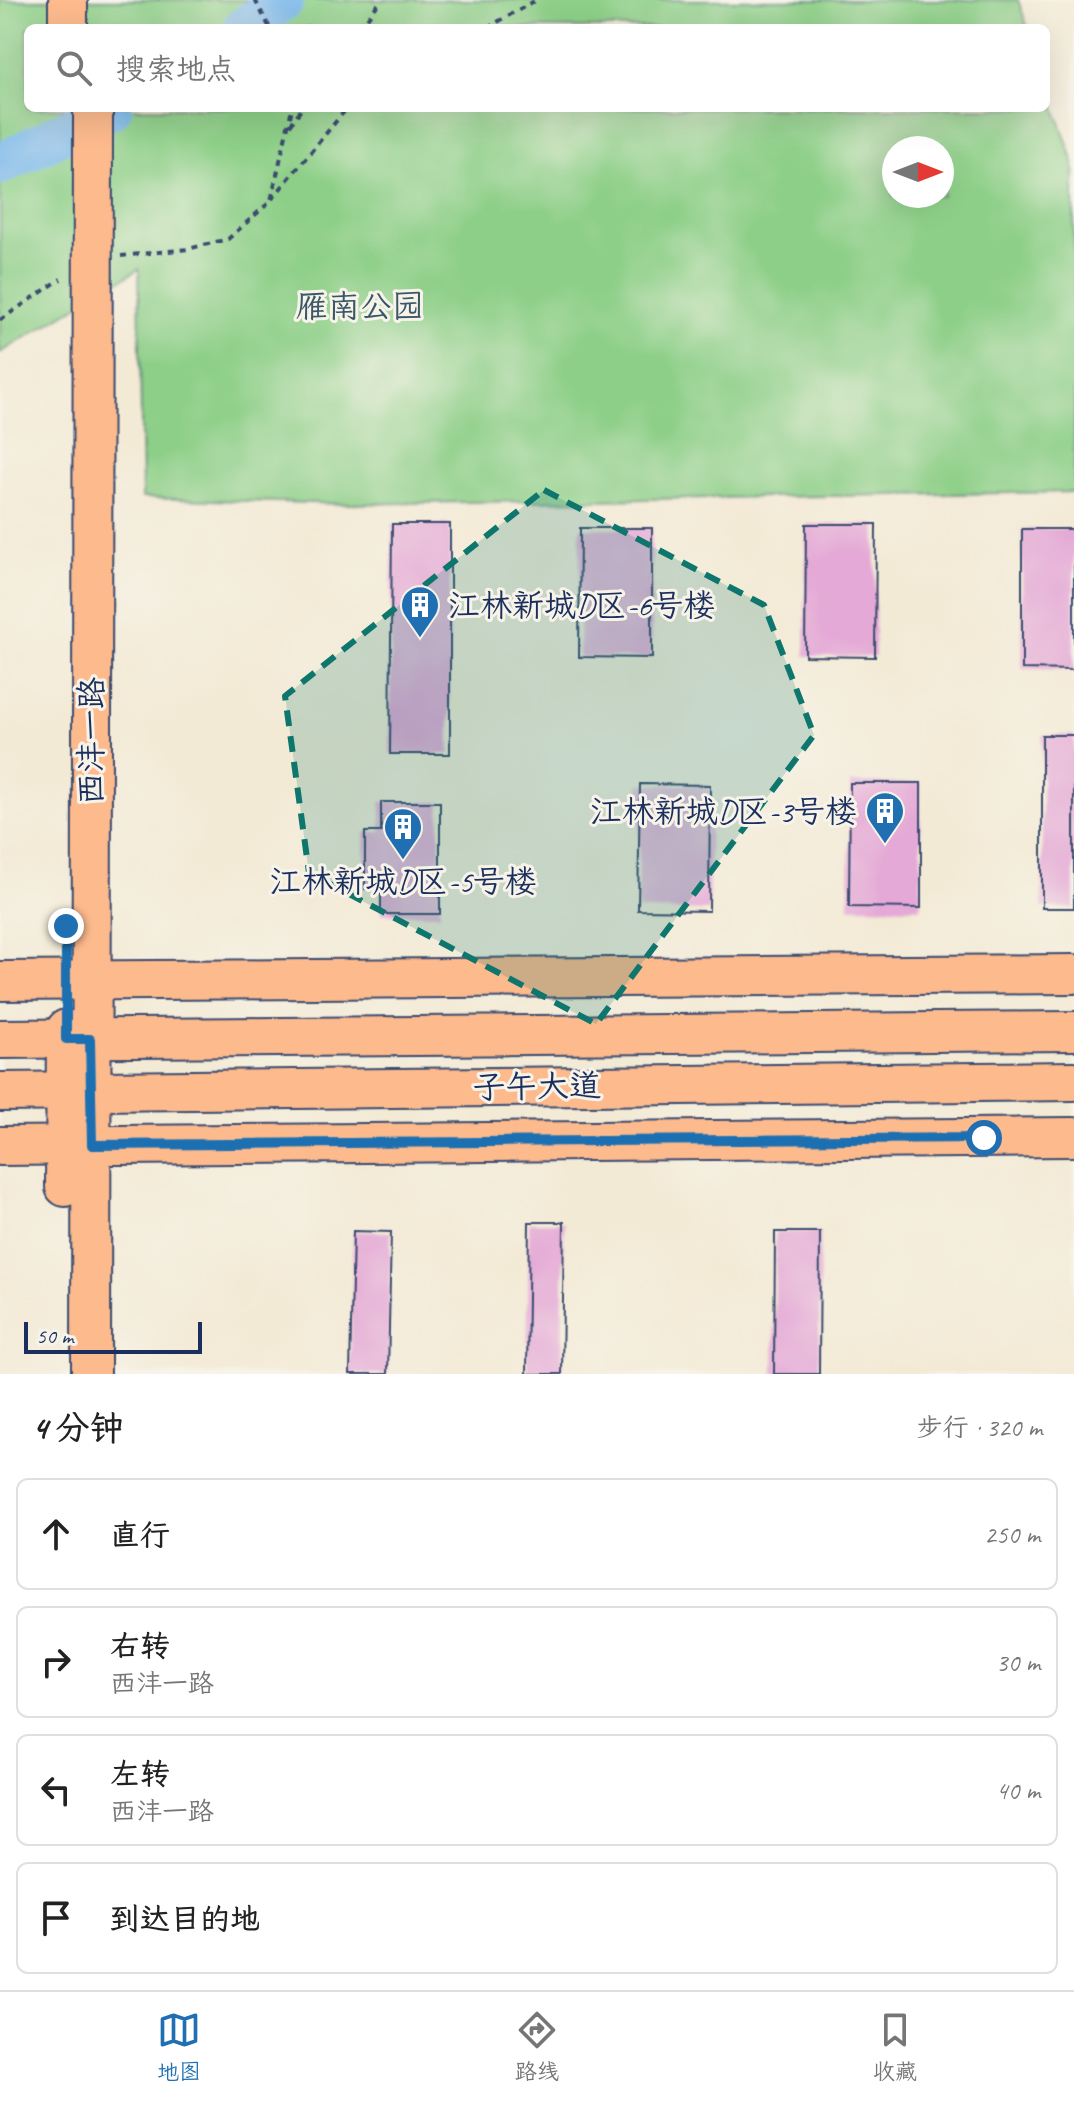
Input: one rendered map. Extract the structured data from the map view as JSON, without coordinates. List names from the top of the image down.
{
  "streets": {
    "main road": ["西沣一路", "子午大道"]
  },
  "crossings": [
    ["西沣一路", "子午大道"]
  ],
  "parks": ["雁南公园"],
  "places": {
    "building": ["江林新城D区-6号楼", "江林新城D区-3号楼", "江林新城D区-5号楼"]
  },
  "scale_bar": "50 m",
  "north": "right",
  "page": {
    "search": "搜索地点",
    "scale": "50 m",
    "heading": ["4 分钟", "步行 · 320 m"],
    "list": [
      ["直行", "250 m"],
      ["右转", "西沣一路", "30 m"],
      ["左转", "西沣一路", "40 m"],
      "到达目的地"
    ],
    "nav": ["地图", "路线", "收藏"]
  }
}
